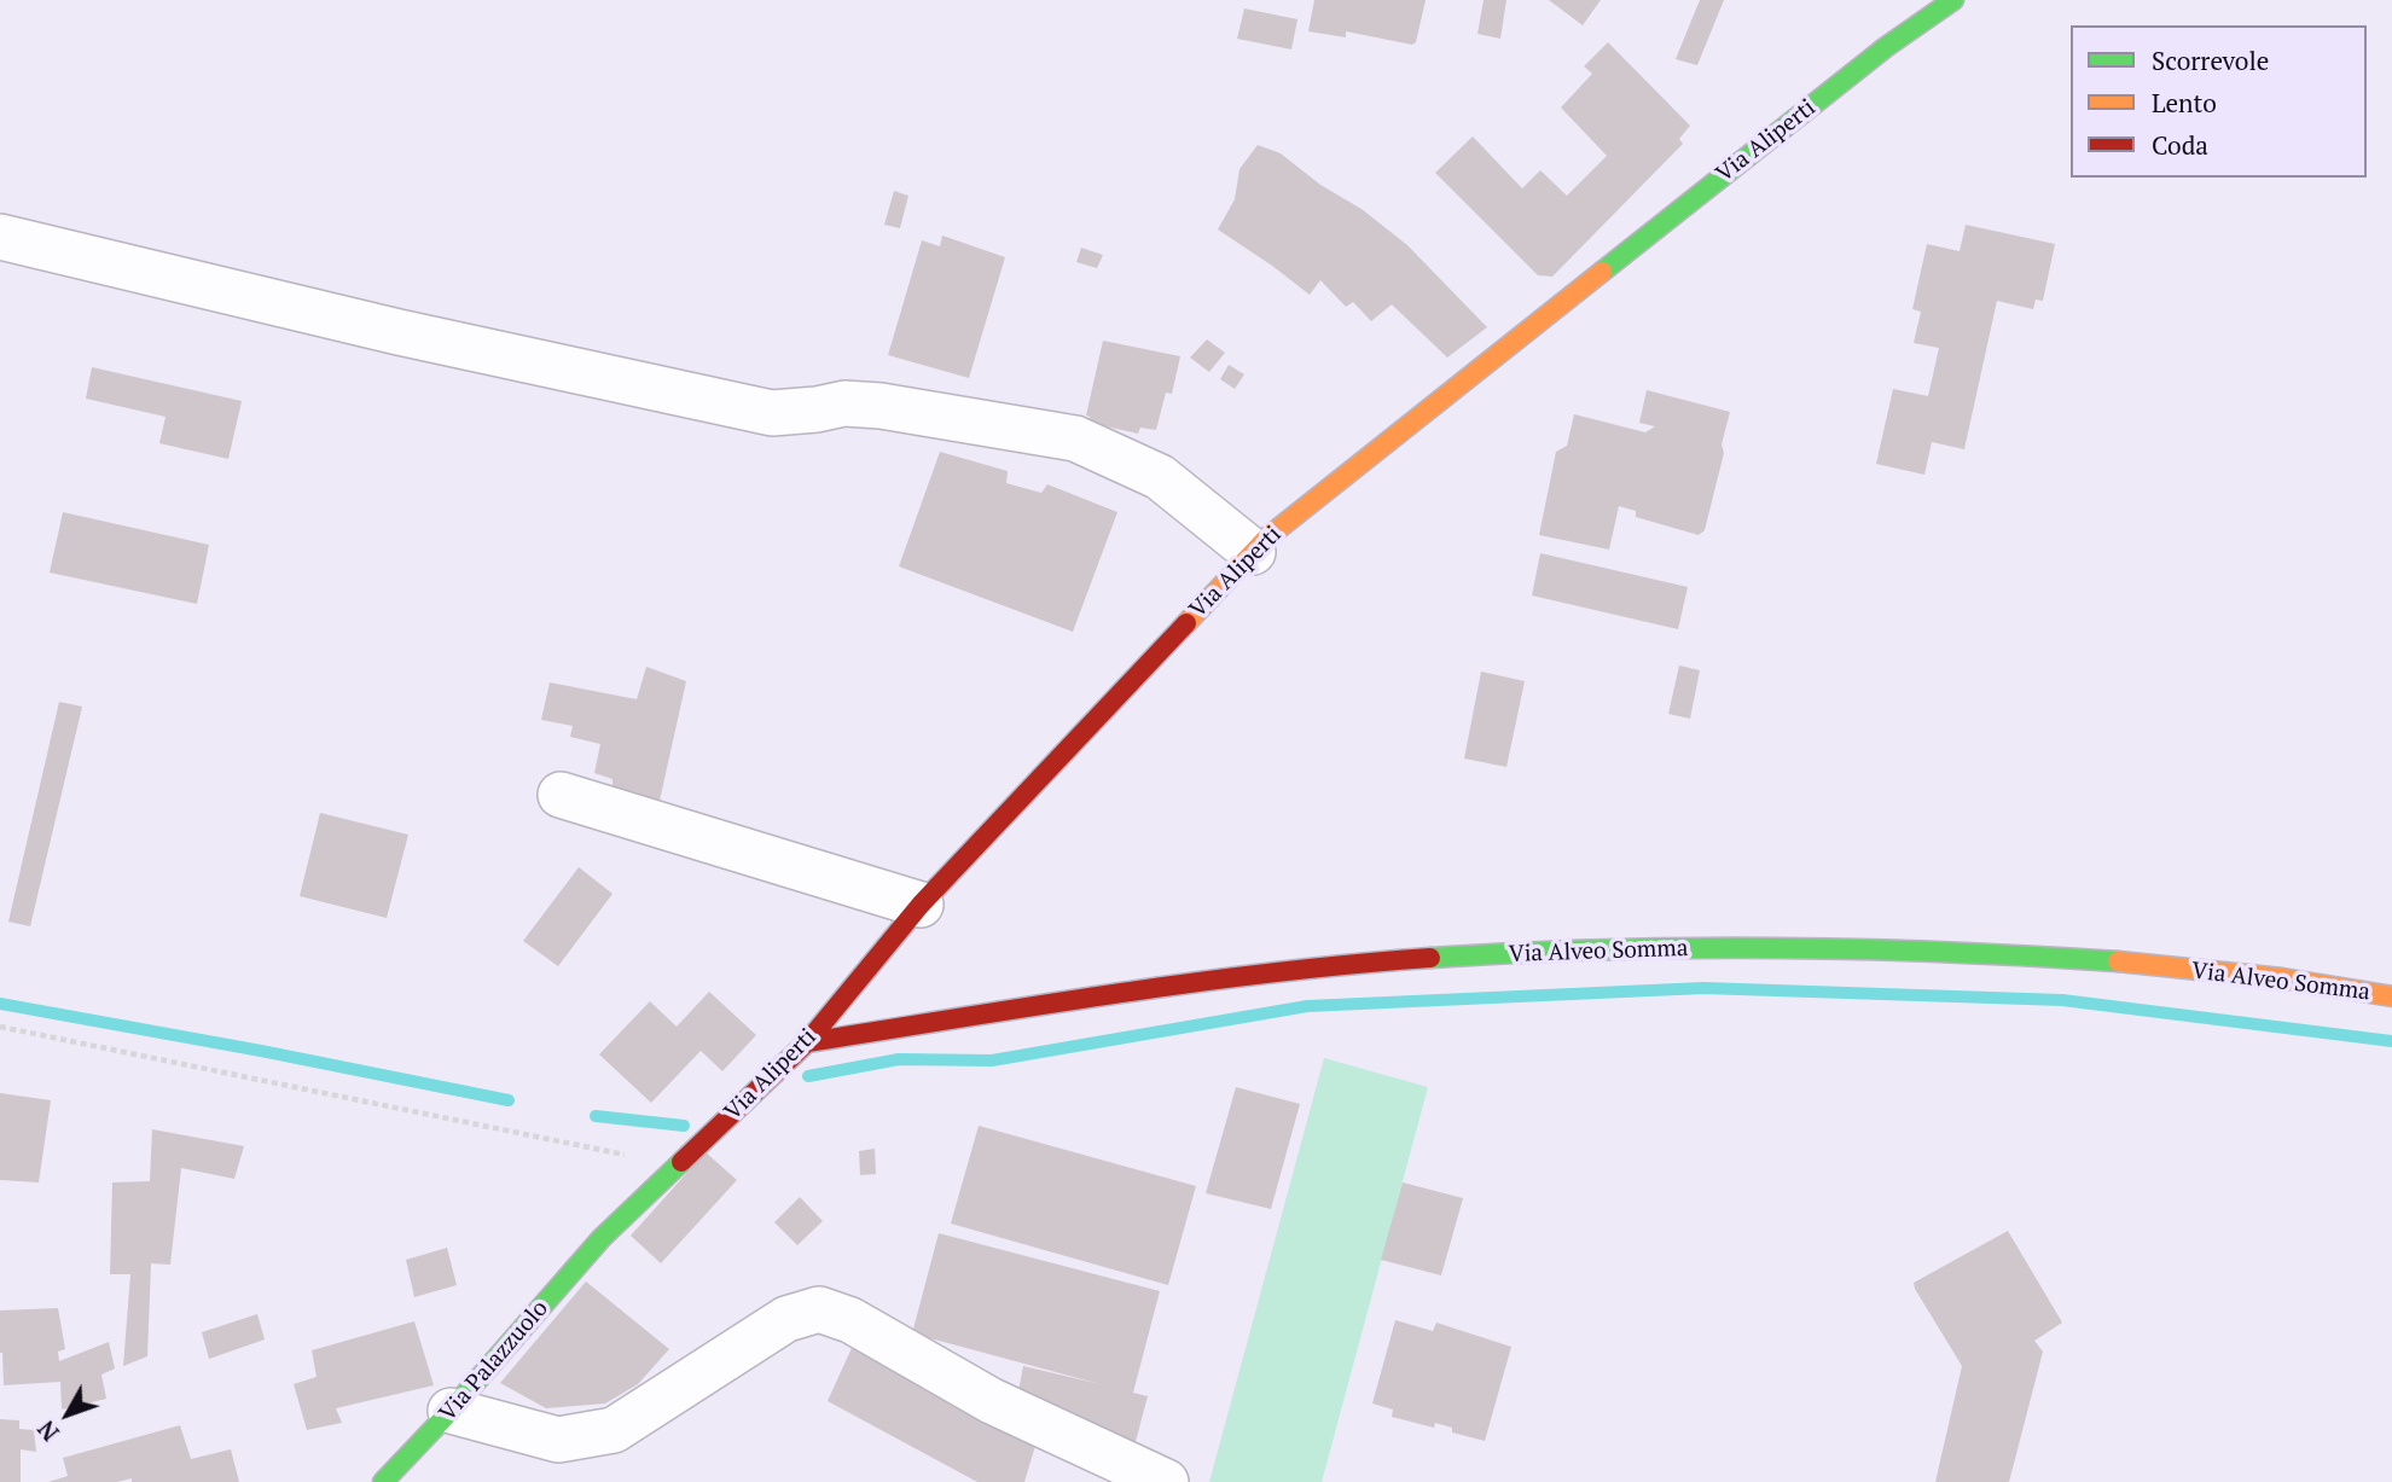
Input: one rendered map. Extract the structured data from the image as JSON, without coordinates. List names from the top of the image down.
{
  "streets": {
    "street": ["Via Aliperti", "Via Alveo Somma", "Via Palazzuolo"]
  },
  "crossings": [
    ["Via Aliperti", "Via Alveo Somma"],
    ["Via Aliperti", "Via Palazzuolo"]
  ],
  "legend": ["Scorrevole", "Lento", "Coda"],
  "north": "bottom left"
}
